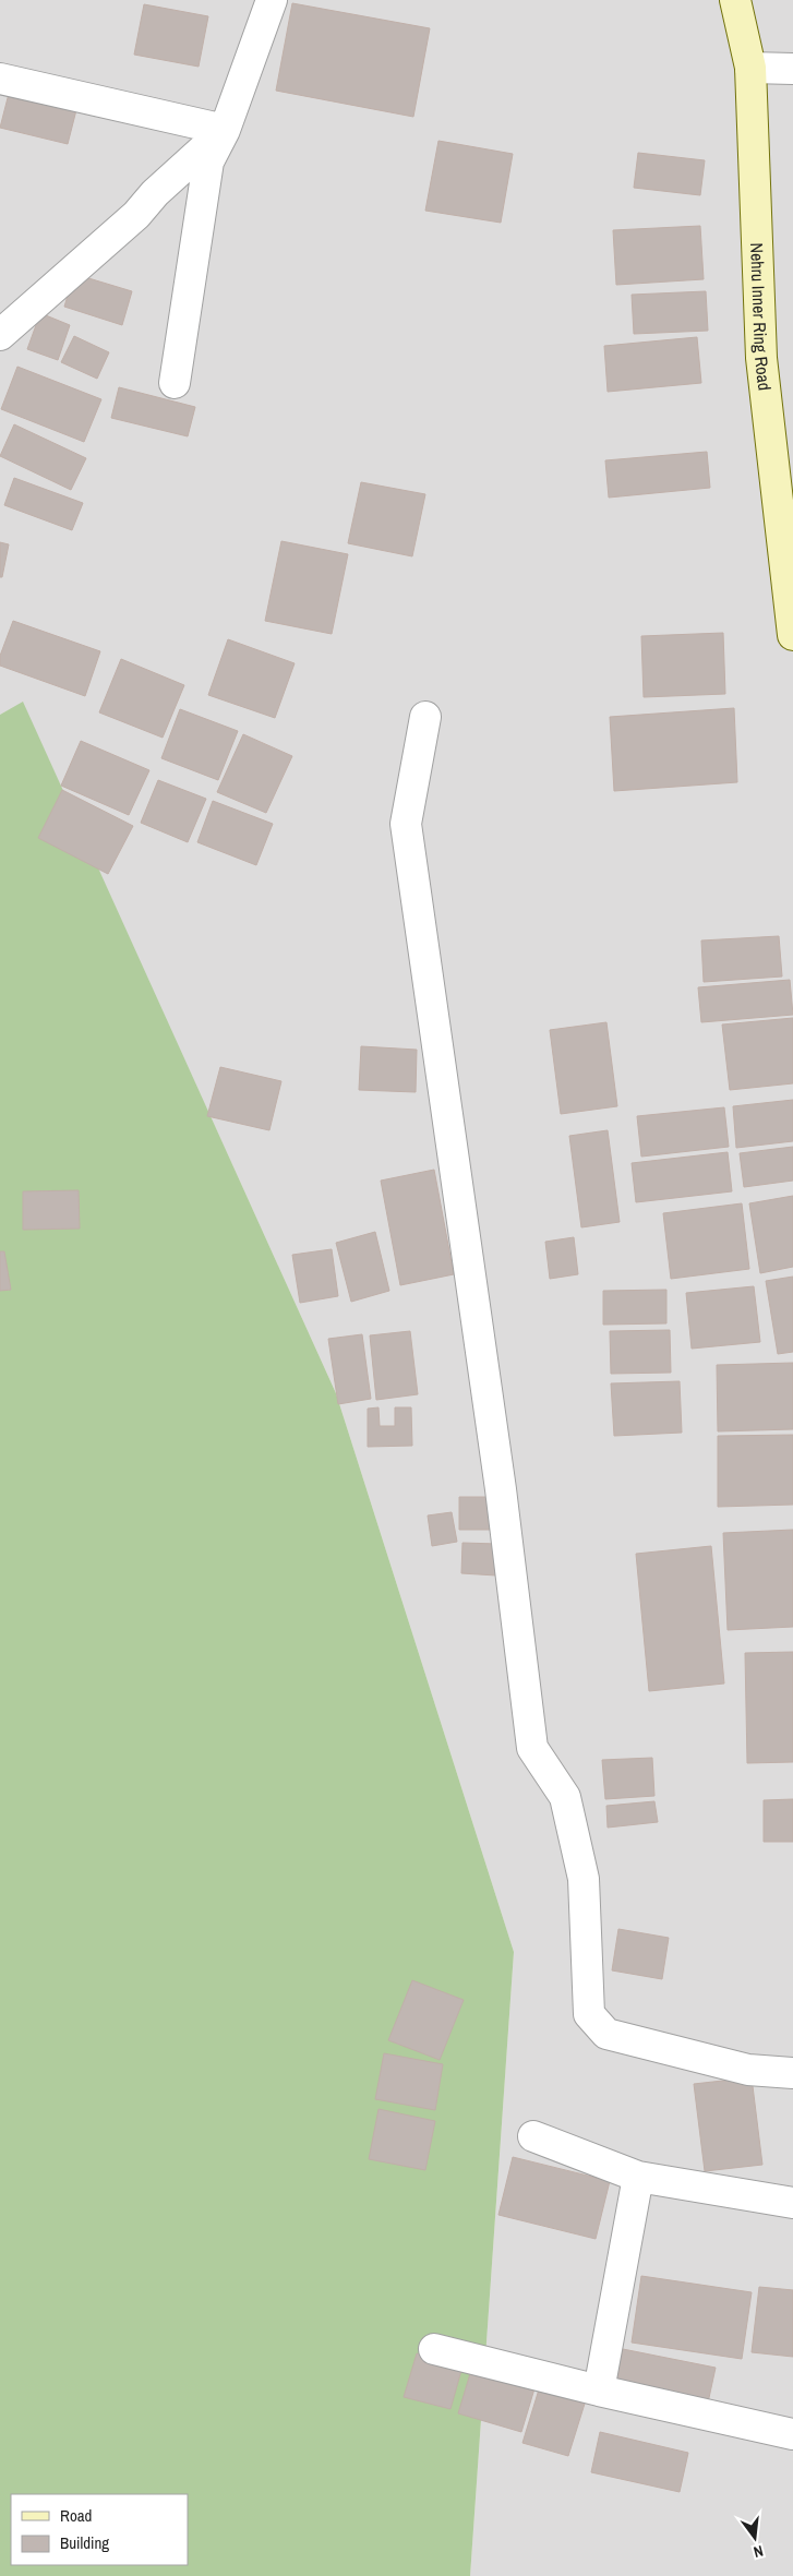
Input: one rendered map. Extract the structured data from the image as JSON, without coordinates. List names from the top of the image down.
{
  "streets": {
    "street": ["Nehru Inner Ring Road"]
  },
  "legend": ["Road", "Building"],
  "north": "bottom"
}
